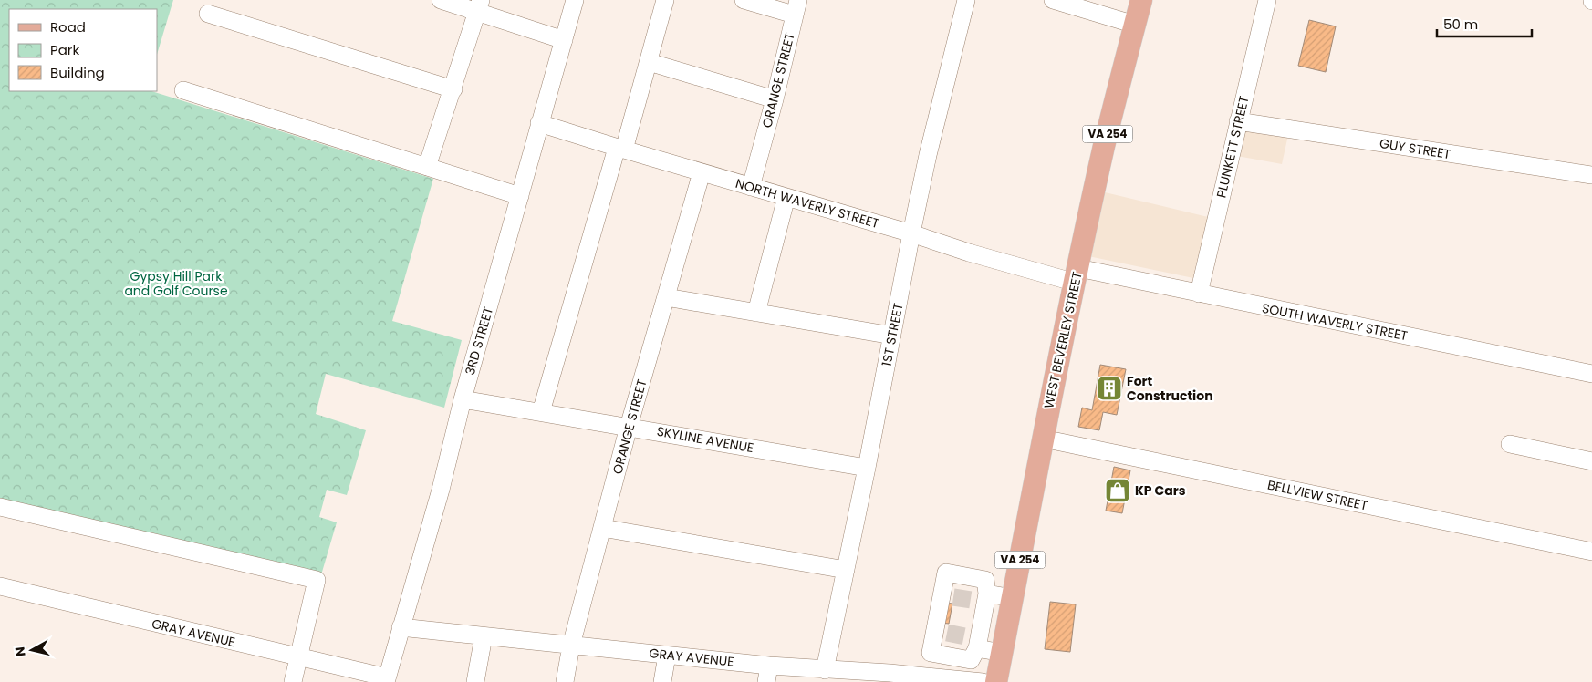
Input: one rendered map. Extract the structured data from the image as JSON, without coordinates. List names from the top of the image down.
{
  "streets": {
    "main road": ["VA 254", "WEST BEVERLEY STREET"],
    "street": [
      "ORANGE STREET",
      "PLUNKETT STREET",
      "GUY STREET",
      "NORTH WAVERLY STREET",
      "SOUTH WAVERLY STREET",
      "1ST STREET",
      "3RD STREET",
      "SKYLINE AVENUE",
      "BELLVIEW STREET",
      "GRAY AVENUE"
    ]
  },
  "crossings": [
    ["ORANGE STREET", "NORTH WAVERLY STREET"],
    ["ORANGE STREET", "SKYLINE AVENUE"],
    ["ORANGE STREET", "GRAY AVENUE"],
    ["PLUNKETT STREET", "GUY STREET"],
    ["PLUNKETT STREET", "SOUTH WAVERLY STREET"],
    ["NORTH WAVERLY STREET", "SOUTH WAVERLY STREET"],
    ["NORTH WAVERLY STREET", "1ST STREET"],
    ["NORTH WAVERLY STREET", "WEST BEVERLEY STREET"],
    ["NORTH WAVERLY STREET", "3RD STREET"],
    ["SOUTH WAVERLY STREET", "WEST BEVERLEY STREET"],
    ["1ST STREET", "SKYLINE AVENUE"],
    ["1ST STREET", "GRAY AVENUE"],
    ["WEST BEVERLEY STREET", "BELLVIEW STREET"],
    ["3RD STREET", "SKYLINE AVENUE"],
    ["3RD STREET", "GRAY AVENUE"]
  ],
  "parks": ["Gypsy Hill Park and Golf Course"],
  "places": {
    "building": ["Fort Construction"],
    "shop": ["KP Cars"]
  },
  "legend": ["Road", "Park", "Building"],
  "scale_bar": "50 m",
  "north": "left"
}
